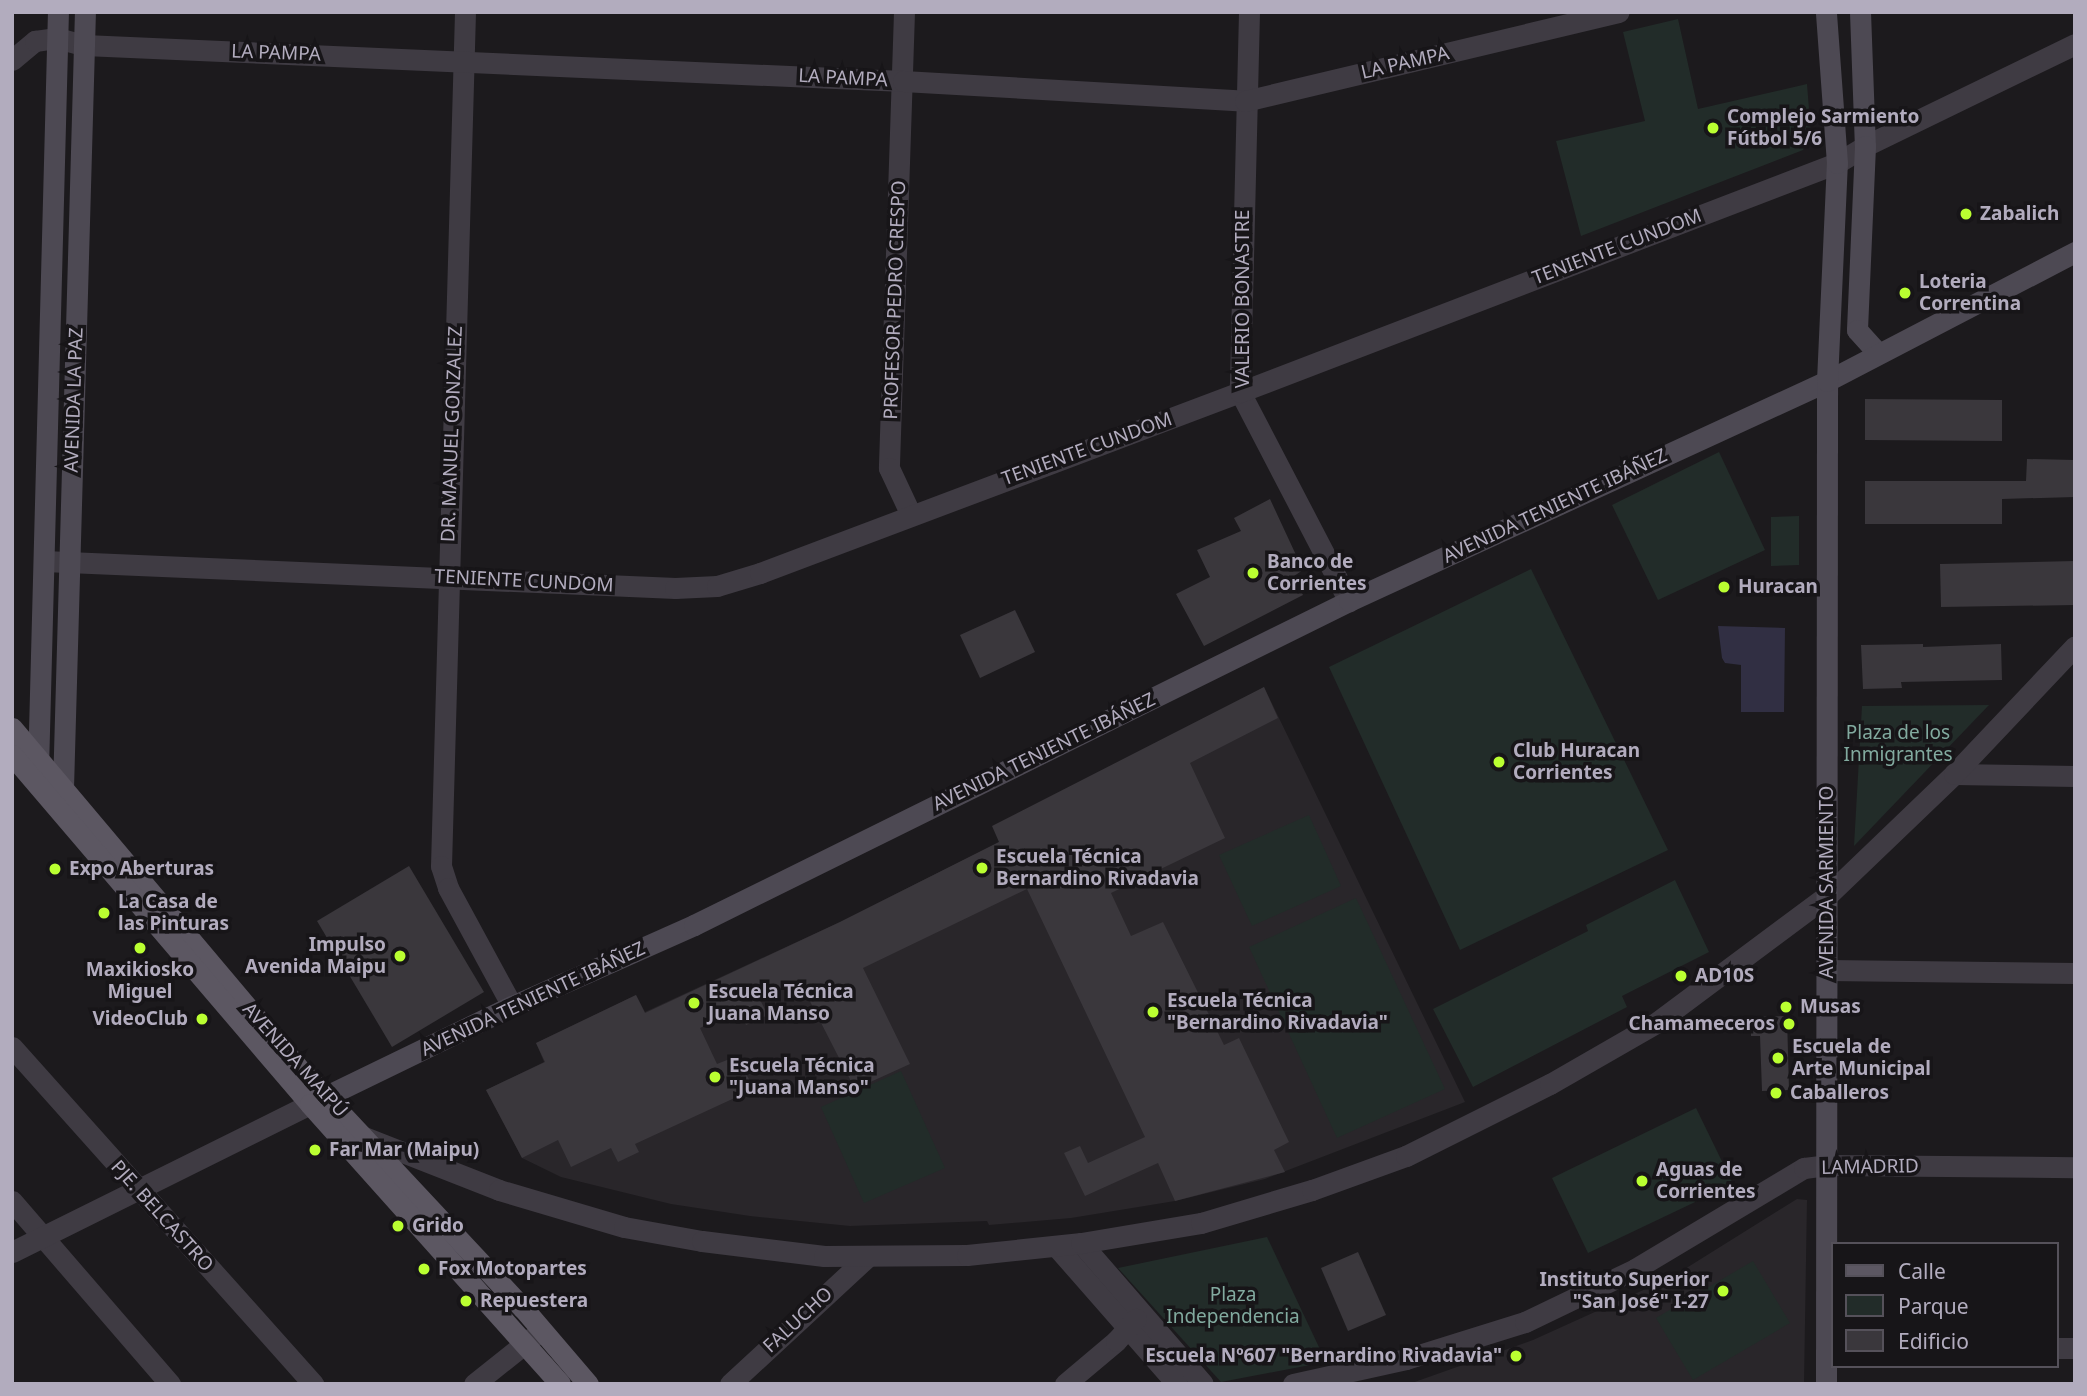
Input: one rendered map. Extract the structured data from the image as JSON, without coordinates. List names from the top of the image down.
{
  "streets": {
    "main road": [
      "AVENIDA LA PAZ",
      "AVENIDA TENIENTE IBÁÑEZ",
      "AVENIDA SARMIENTO",
      "AVENIDA MAIPÚ"
    ],
    "street": [
      "LA PAMPA",
      "TENIENTE CUNDOM",
      "VALERIO BONASTRE",
      "PROFESOR PEDRO CRESPO",
      "DR. MANUEL GONZALEZ",
      "LAMADRID",
      "PJE. BELCASTRO",
      "FALUCHO"
    ]
  },
  "crossings": [
    ["LA PAMPA", "VALERIO BONASTRE"],
    ["LA PAMPA", "PROFESOR PEDRO CRESPO"],
    ["LA PAMPA", "AVENIDA LA PAZ"],
    ["LA PAMPA", "DR. MANUEL GONZALEZ"],
    ["TENIENTE CUNDOM", "VALERIO BONASTRE"],
    ["TENIENTE CUNDOM", "PROFESOR PEDRO CRESPO"],
    ["TENIENTE CUNDOM", "AVENIDA LA PAZ"],
    ["TENIENTE CUNDOM", "DR. MANUEL GONZALEZ"],
    ["TENIENTE CUNDOM", "AVENIDA SARMIENTO"],
    ["VALERIO BONASTRE", "AVENIDA TENIENTE IBÁÑEZ"],
    ["AVENIDA LA PAZ", "AVENIDA MAIPÚ"],
    ["DR. MANUEL GONZALEZ", "AVENIDA TENIENTE IBÁÑEZ"],
    ["AVENIDA TENIENTE IBÁÑEZ", "AVENIDA SARMIENTO"],
    ["AVENIDA TENIENTE IBÁÑEZ", "AVENIDA MAIPÚ"],
    ["AVENIDA TENIENTE IBÁÑEZ", "PJE. BELCASTRO"],
    ["AVENIDA SARMIENTO", "LAMADRID"]
  ],
  "parks": ["Plaza de los Inmigrantes", "Plaza Independencia"],
  "places": [
    "Complejo Sarmiento Fútbol 5/6",
    "Zabalich",
    "Loteria Correntina",
    "Banco de Corrientes",
    "Huracan",
    "Club Huracan Corrientes",
    "Escuela Técnica Bernardino Rivadavia",
    "Expo Aberturas",
    "La Casa de las Pinturas",
    "Maxikiosko Miguel",
    "Impulso Avenida Maipu",
    "AD10S",
    "Escuela Técnica Juana Manso",
    "Musas",
    "Escuela Técnica \"Bernardino Rivadavia\"",
    "VideoClub",
    "Chamameceros",
    "Escuela de Arte Municipal",
    "Escuela Técnica \"Juana Manso\"",
    "Caballeros",
    "Far Mar (Maipu)",
    "Aguas de Corrientes",
    "Grido",
    "Fox Motopartes",
    "Instituto Superior \"San José\" I-27",
    "Repuestera",
    "Escuela Nº607 \"Bernardino Rivadavia\""
  ],
  "legend": ["Calle", "Parque", "Edificio"]
}
